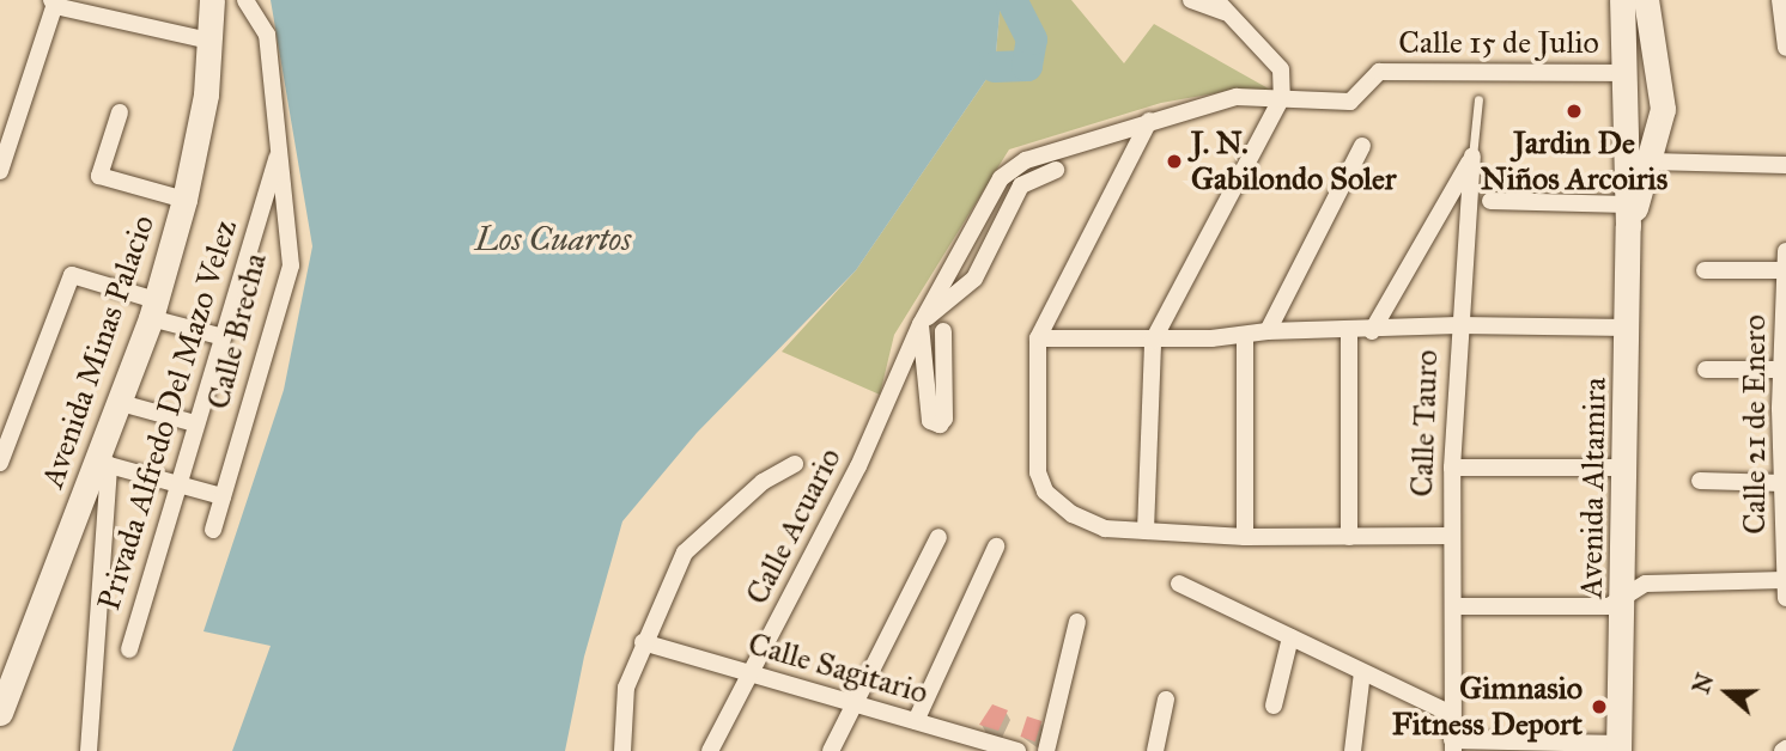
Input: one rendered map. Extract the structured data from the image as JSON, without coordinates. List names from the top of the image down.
{
  "streets": {
    "street": [
      "Calle 15 de Julio",
      "Calle Brecha",
      "Avenida Minas Palacio",
      "Privada Alfredo Del Mazo Velez",
      "Calle Tauro",
      "Calle 21 de Enero",
      "Avenida Altamira",
      "Calle Acuario",
      "Calle Sagitario"
    ]
  },
  "crossings": [
    ["Calle 15 de Julio", "Avenida Altamira"],
    ["Calle 15 de Julio", "Calle Acuario"],
    ["Calle Brecha", "Privada Alfredo Del Mazo Velez"],
    ["Calle Acuario", "Calle Sagitario"]
  ],
  "water": ["Los Cuartos"],
  "places": ["Jardin De Niños Arcoiris", "J. N. Gabilondo Soler", "Gimnasio Fitness Deport"],
  "north": "left"
}
